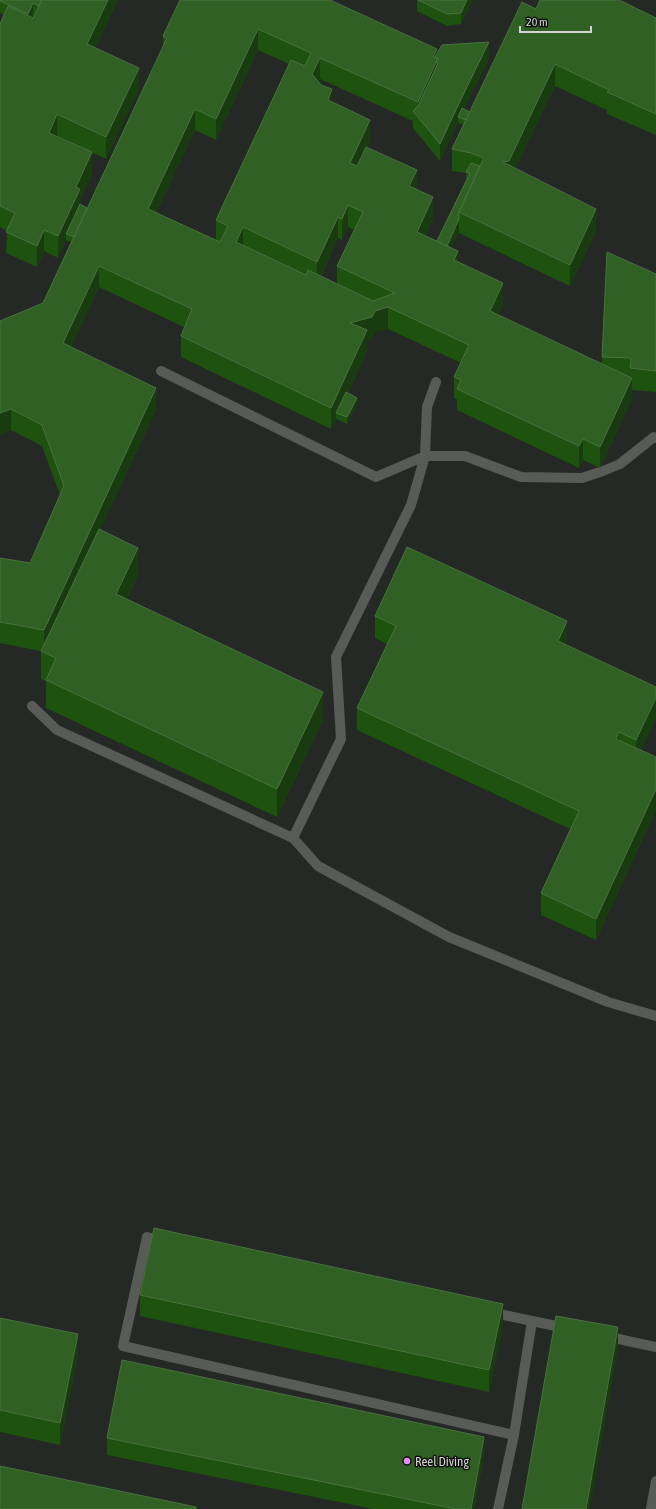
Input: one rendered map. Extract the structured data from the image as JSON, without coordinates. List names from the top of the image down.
{
  "places": ["Reel Diving"],
  "scale_bar": "20 m"
}
